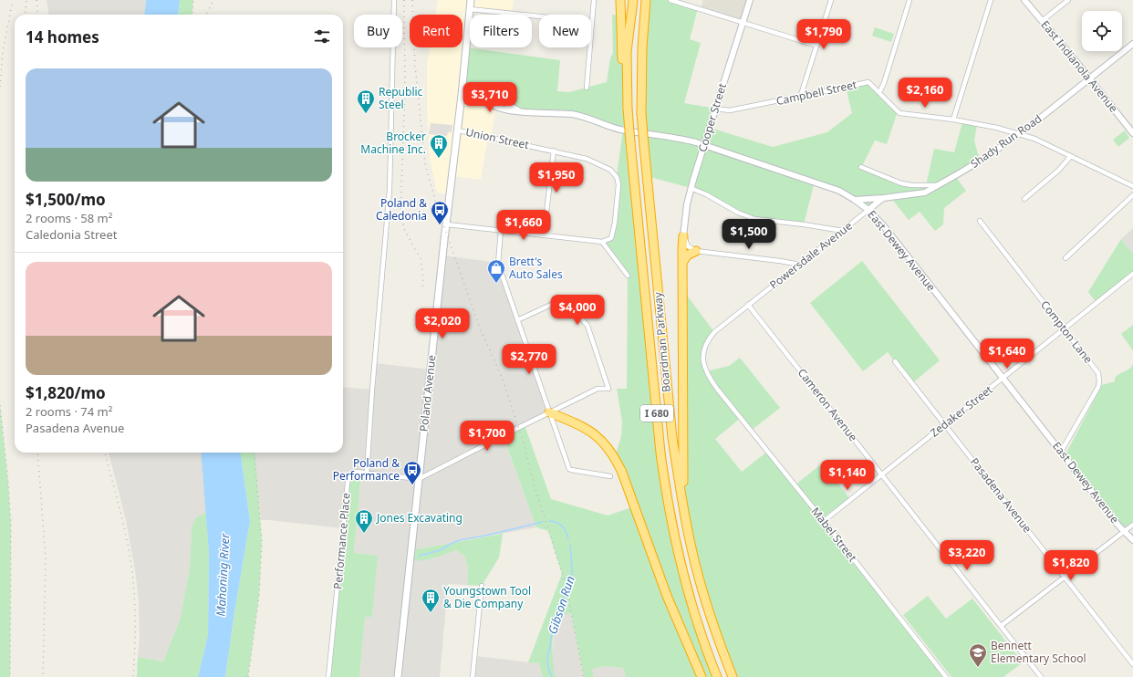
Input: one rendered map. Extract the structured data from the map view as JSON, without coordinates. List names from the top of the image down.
{
  "streets": {
    "highway": ["Boardman Parkway", "I 680"],
    "main road": ["Poland Avenue"],
    "street": [
      "East Indianola Avenue",
      "Campbell Street",
      "Cooper Street",
      "Union Street",
      "Shady Run Road",
      "East Dewey Avenue",
      "Powersdale Avenue",
      "Compton Lane",
      "Cameron Avenue",
      "Zedaker Street",
      "Pasadena Avenue",
      "Mabel Street",
      "Performance Place"
    ]
  },
  "crossings": [
    ["East Indianola Avenue", "Shady Run Road"],
    ["Campbell Street", "Cooper Street"],
    ["Campbell Street", "Shady Run Road"],
    ["Union Street", "Poland Avenue"],
    ["East Dewey Avenue", "Powersdale Avenue"],
    ["East Dewey Avenue", "Compton Lane"],
    ["East Dewey Avenue", "Poland Avenue"],
    ["East Dewey Avenue", "Zedaker Street"],
    ["Powersdale Avenue", "Cameron Avenue"],
    ["Powersdale Avenue", "Mabel Street"],
    ["Compton Lane", "Zedaker Street"],
    ["Poland Avenue", "Performance Place"],
    ["Cameron Avenue", "Zedaker Street"],
    ["Zedaker Street", "Pasadena Avenue"],
    ["Zedaker Street", "Mabel Street"]
  ],
  "water": ["Mahoning River", "Gibson Run"],
  "places": {
    "building": [
      "Republic Steel",
      "Brocker Machine Inc.",
      "Jones Excavating",
      "Youngstown Tool & Die Company"
    ],
    "bus stop": ["Poland & Caledonia", "Poland & Performance"],
    "shop": ["Brett's Auto Sales"],
    "school or university": ["Bennett Elementary School"]
  },
  "page": {
    "chip": [
      "Buy",
      "Rent",
      "Filters",
      "New"
    ],
    "heading": "14 homes",
    "price": [
      "$1,790",
      "$2,160",
      "$3,710",
      "$1,950",
      "$1,660",
      "$1,500",
      "$4,000",
      "$2,020",
      "$1,640",
      "$2,770",
      "$1,700",
      "$1,140",
      "$3,220",
      "$1,820"
    ],
    "list": [
      {
        "name": "$1,500/mo",
        "note": "2 rooms · 58 m² · Caledonia Street"
      },
      {
        "name": "$1,820/mo",
        "note": "2 rooms · 74 m² · Pasadena Avenue"
      }
    ]
  }
}
